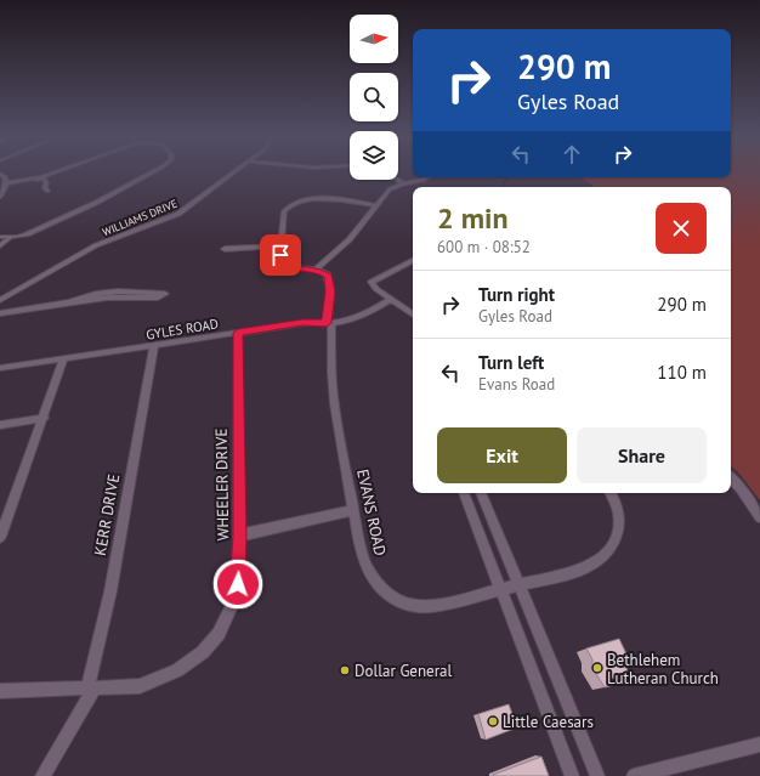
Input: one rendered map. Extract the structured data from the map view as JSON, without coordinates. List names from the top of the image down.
{
  "streets": {
    "street": [
      "WILLIAMS DRIVE",
      "GYLES ROAD",
      "WHEELER DRIVE",
      "EVANS ROAD",
      "KERR DRIVE"
    ]
  },
  "crossings": [
    ["GYLES ROAD", "WHEELER DRIVE"],
    ["GYLES ROAD", "EVANS ROAD"],
    ["GYLES ROAD", "KERR DRIVE"],
    ["WHEELER DRIVE", "KERR DRIVE"]
  ],
  "places": ["Bethlehem Lutheran Church", "Dollar General", "Little Caesars"],
  "north": "right",
  "page": {
    "turn": ["290 m", "Gyles Road"],
    "heading": ["2 min", "600 m · 08:52"],
    "list": [
      {
        "name": "Turn right",
        "note": "Gyles Road",
        "value": "290 m"
      },
      {
        "name": "Turn left",
        "note": "Evans Road",
        "value": "110 m"
      }
    ],
    "buttons": ["Exit", "Share"]
  }
}
